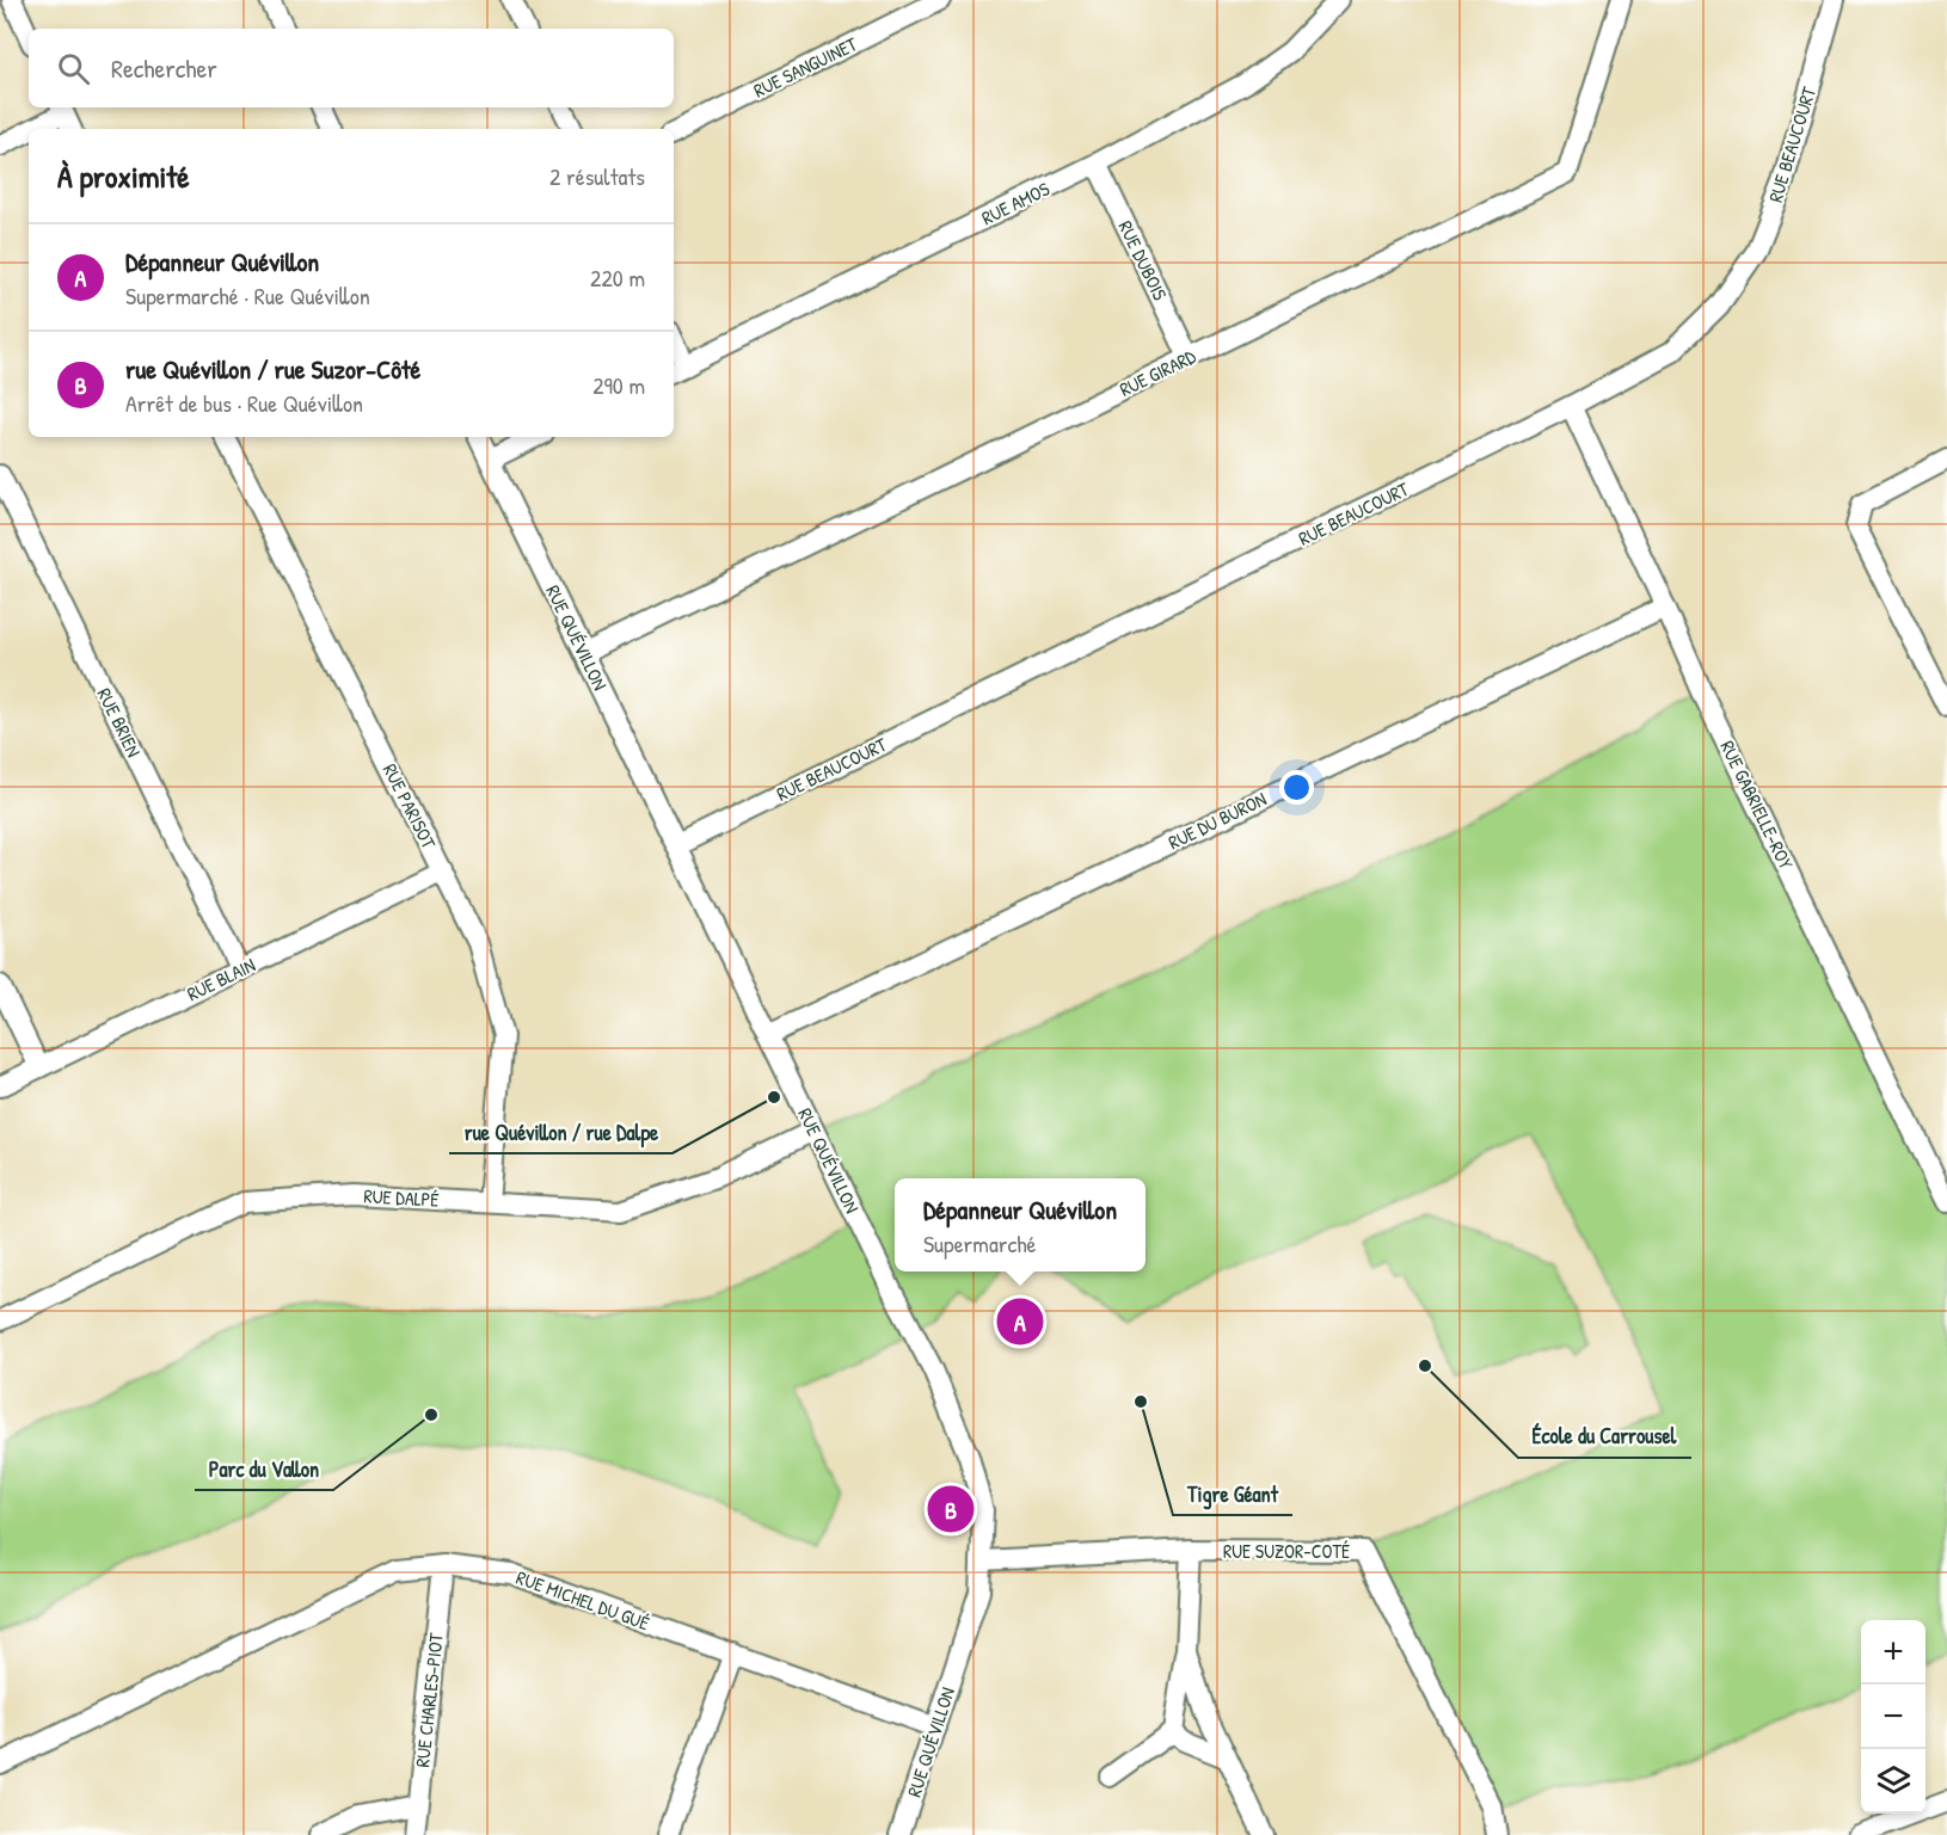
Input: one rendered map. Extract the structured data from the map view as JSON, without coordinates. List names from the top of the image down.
{
  "streets": {
    "street": [
      "RUE SANGUINET",
      "RUE BEAUCOURT",
      "RUE AMOS",
      "RUE DUBOIS",
      "RUE GIRARD",
      "RUE QUÉVILLON",
      "RUE BRIEN",
      "RUE GABRIELLE-ROY",
      "RUE PARISOT",
      "RUE DU BURON",
      "RUE BLAIN",
      "RUE DALPÉ",
      "RUE SUZOR-COTÉ",
      "RUE MICHEL DU GUÉ",
      "RUE CHARLES-PIOT"
    ]
  },
  "crossings": [
    ["RUE BEAUCOURT", "RUE QUÉVILLON"],
    ["RUE BEAUCOURT", "RUE GABRIELLE-ROY"],
    ["RUE AMOS", "RUE DUBOIS"],
    ["RUE DUBOIS", "RUE GIRARD"],
    ["RUE GIRARD", "RUE QUÉVILLON"],
    ["RUE QUÉVILLON", "RUE DU BURON"],
    ["RUE QUÉVILLON", "RUE DALPÉ"],
    ["RUE QUÉVILLON", "RUE SUZOR-COTÉ"],
    ["RUE QUÉVILLON", "RUE MICHEL DU GUÉ"],
    ["RUE BRIEN", "RUE BLAIN"],
    ["RUE GABRIELLE-ROY", "RUE DU BURON"],
    ["RUE PARISOT", "RUE BLAIN"],
    ["RUE PARISOT", "RUE DALPÉ"],
    ["RUE MICHEL DU GUÉ", "RUE CHARLES-PIOT"]
  ],
  "places": [
    "rue Quévillon / rue Dalpe",
    "École du Carrousel",
    "Tigre Géant",
    "Parc du Vallon"
  ],
  "page": {
    "search": "Rechercher",
    "heading": ["À proximité", "2 résultats"],
    "list": [
      {
        "mark": "A",
        "name": "Dépanneur Quévillon",
        "note": "Supermarché · Rue Quévillon",
        "value": "220 m"
      },
      {
        "mark": "B",
        "name": "rue Quévillon / rue Suzor-Côté",
        "note": "Arrêt de bus · Rue Quévillon",
        "value": "290 m"
      }
    ],
    "popup": ["Dépanneur Quévillon", "Supermarché"],
    "pins": ["A", "B"],
    "map_buttons": ["+", "−"]
  }
}
